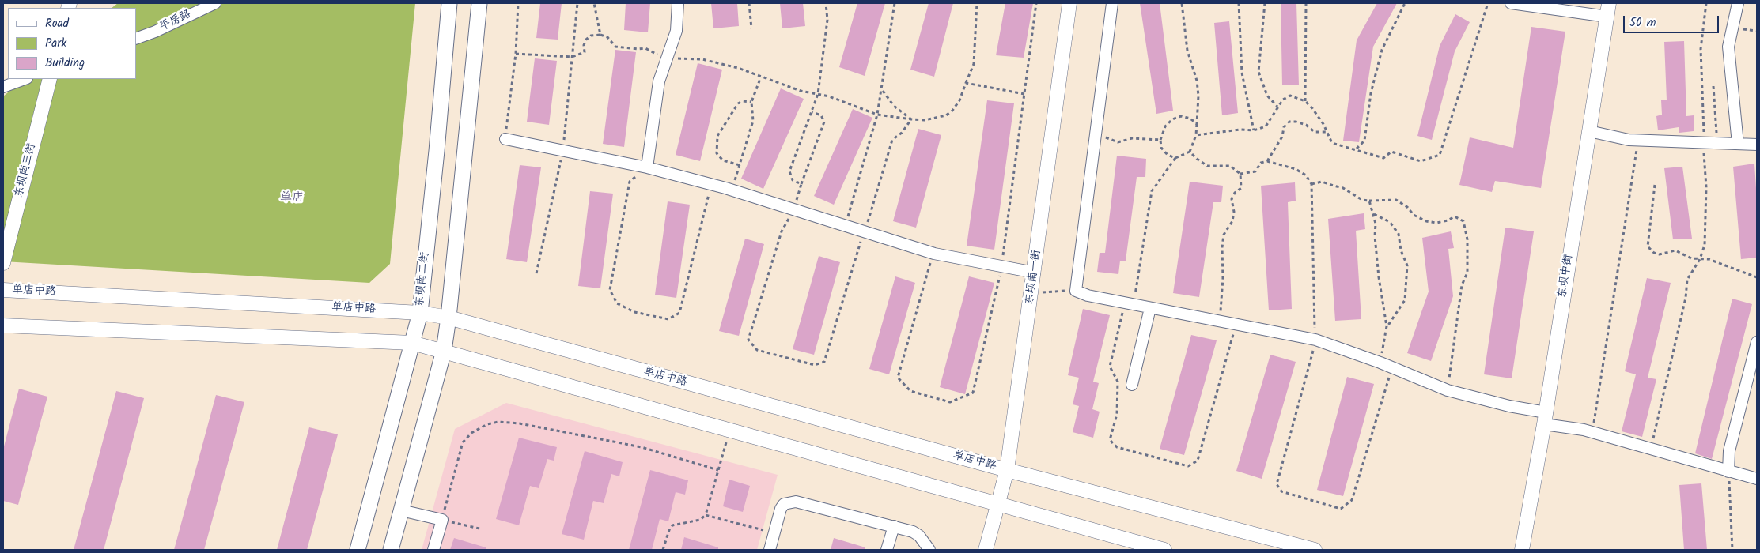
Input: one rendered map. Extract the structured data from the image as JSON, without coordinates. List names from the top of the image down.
{
  "streets": {
    "main road": ["东坝南二街"],
    "street": [
      "平房路",
      "东坝南三街",
      "东坝中街",
      "东坝南一街",
      "单店中路"
    ]
  },
  "crossings": [
    ["东坝南一街", "单店中路"],
    ["东坝南二街", "单店中路"]
  ],
  "districts": ["单店"],
  "legend": ["Road", "Park", "Building"],
  "scale_bar": "50 m"
}
